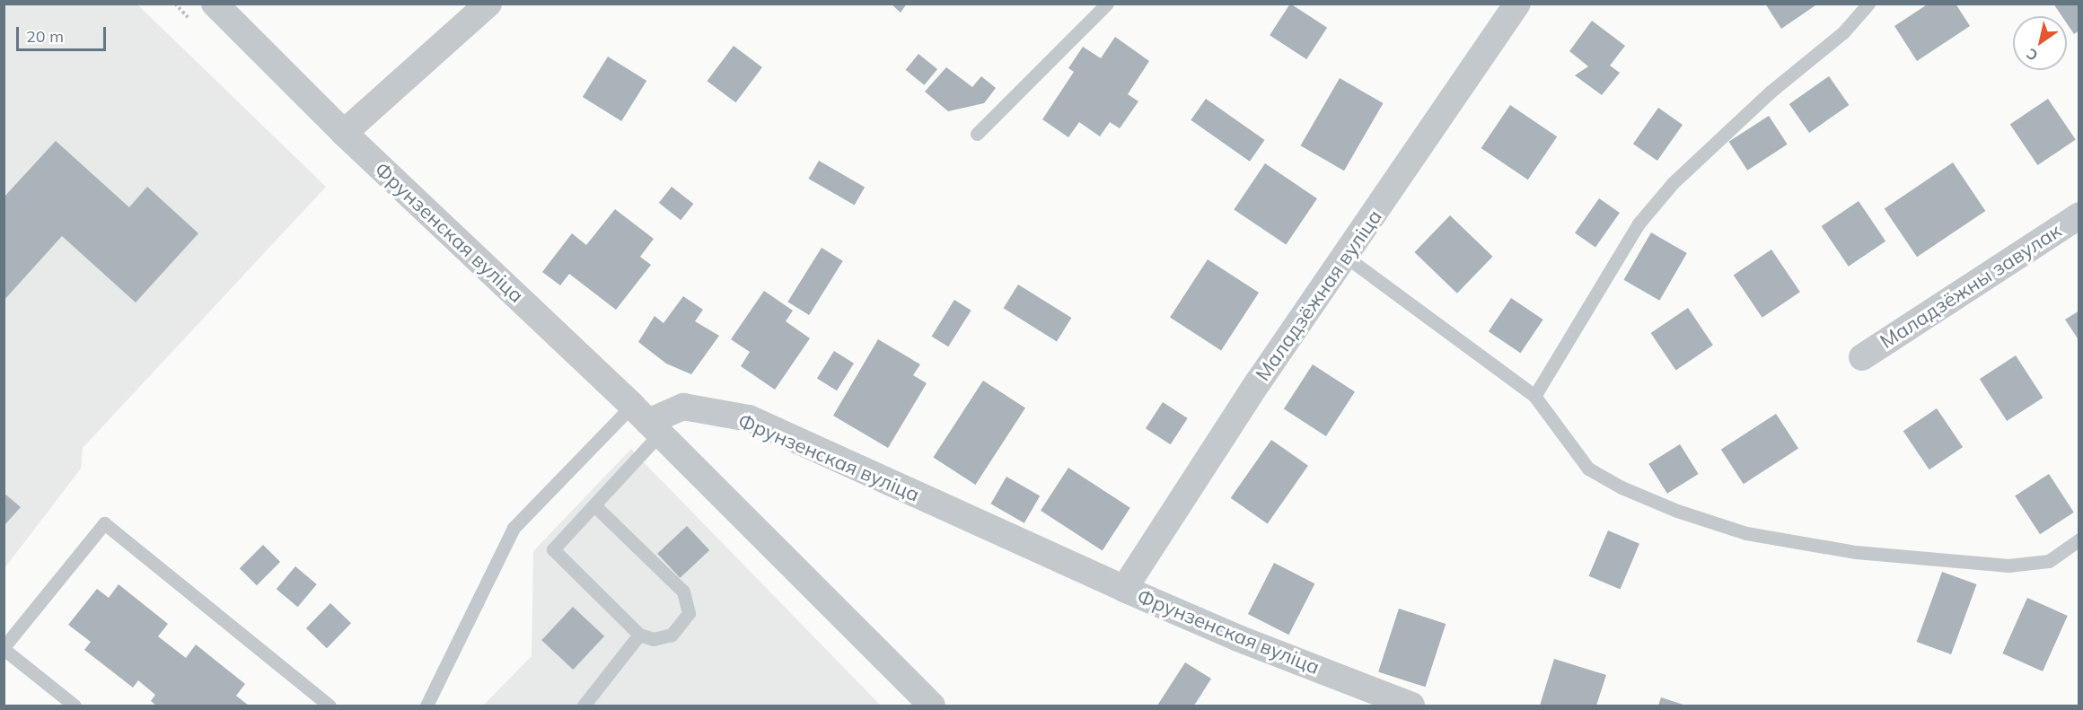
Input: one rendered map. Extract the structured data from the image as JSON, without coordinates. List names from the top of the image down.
{
  "streets": {
    "street": ["Фрунзенская вуліца", "Маладзёжны завулак", "Маладзёжная вуліца"]
  },
  "crossings": [
    ["Фрунзенская вуліца", "Маладзёжная вуліца"]
  ],
  "scale_bar": "20 m",
  "north": "bottom left"
}
